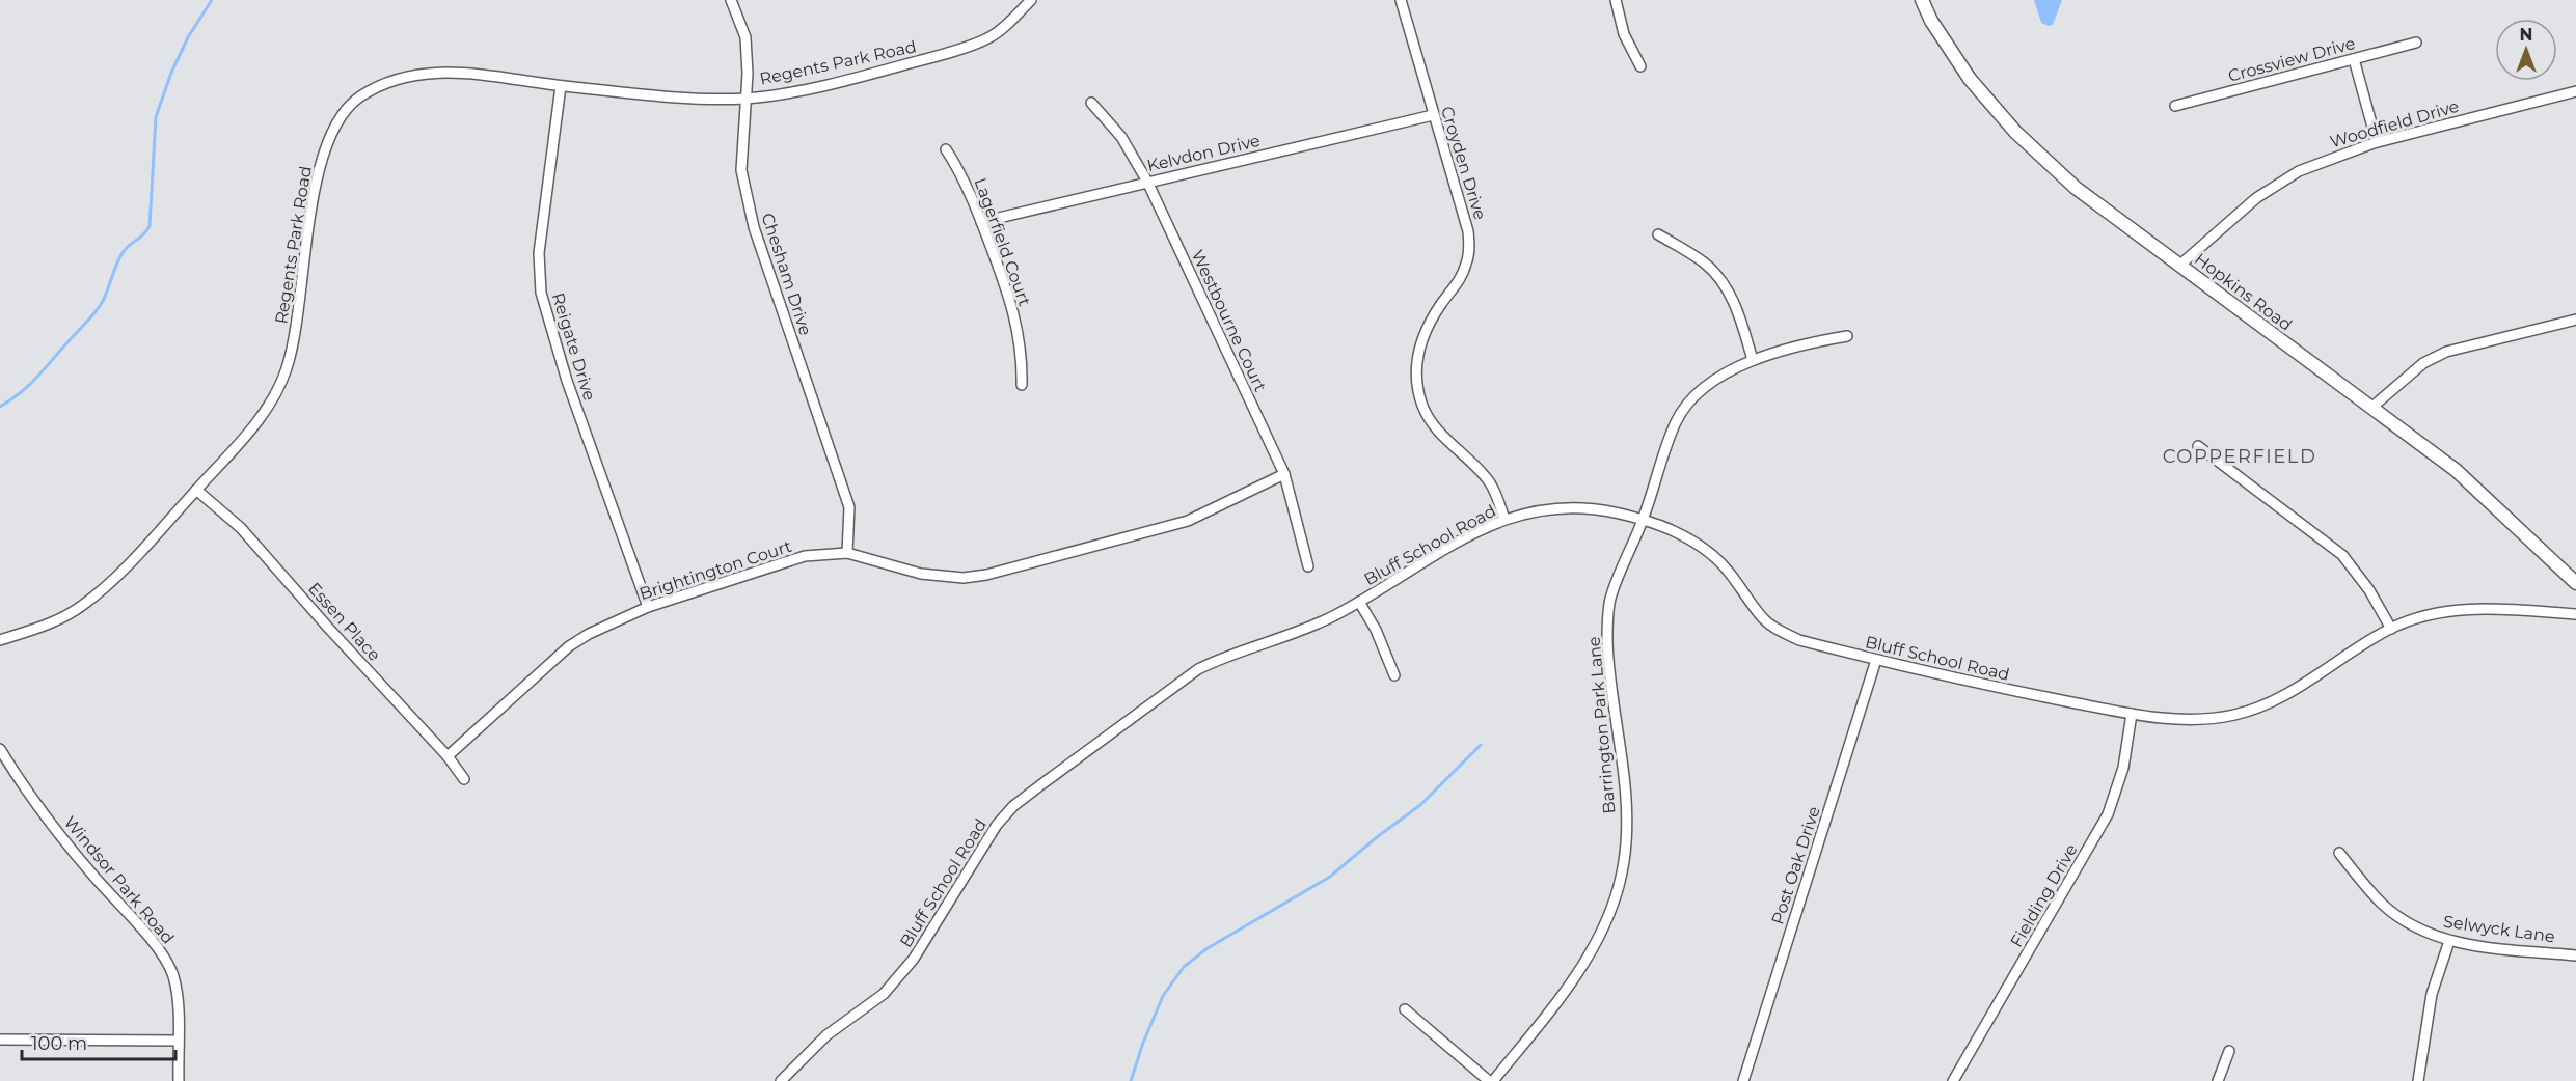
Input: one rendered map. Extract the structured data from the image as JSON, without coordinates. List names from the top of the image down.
{
  "streets": {
    "main road": ["Hopkins Road"],
    "street": [
      "Crossview Drive",
      "Regents Park Road",
      "Woodfield Drive",
      "Kelvdon Drive",
      "Croyden Drive",
      "Lagerfield Court",
      "Chesham Drive",
      "Westbourne Court",
      "Reigate Drive",
      "Bluff School Road",
      "Brightington Court",
      "Essen Place",
      "Barrington Park Lane",
      "Post Oak Drive",
      "Windsor Park Road",
      "Fielding Drive",
      "Selwyck Lane"
    ]
  },
  "crossings": [
    ["Regents Park Road", "Chesham Drive"],
    ["Regents Park Road", "Reigate Drive"],
    ["Regents Park Road", "Essen Place"],
    ["Woodfield Drive", "Hopkins Road"],
    ["Kelvdon Drive", "Croyden Drive"],
    ["Kelvdon Drive", "Lagerfield Court"],
    ["Kelvdon Drive", "Westbourne Court"],
    ["Croyden Drive", "Bluff School Road"],
    ["Chesham Drive", "Brightington Court"],
    ["Westbourne Court", "Brightington Court"],
    ["Reigate Drive", "Brightington Court"],
    ["Bluff School Road", "Barrington Park Lane"],
    ["Bluff School Road", "Post Oak Drive"],
    ["Bluff School Road", "Fielding Drive"],
    ["Brightington Court", "Essen Place"]
  ],
  "districts": ["COPPERFIELD"],
  "scale_bar": "100 m",
  "north": "top"
}
